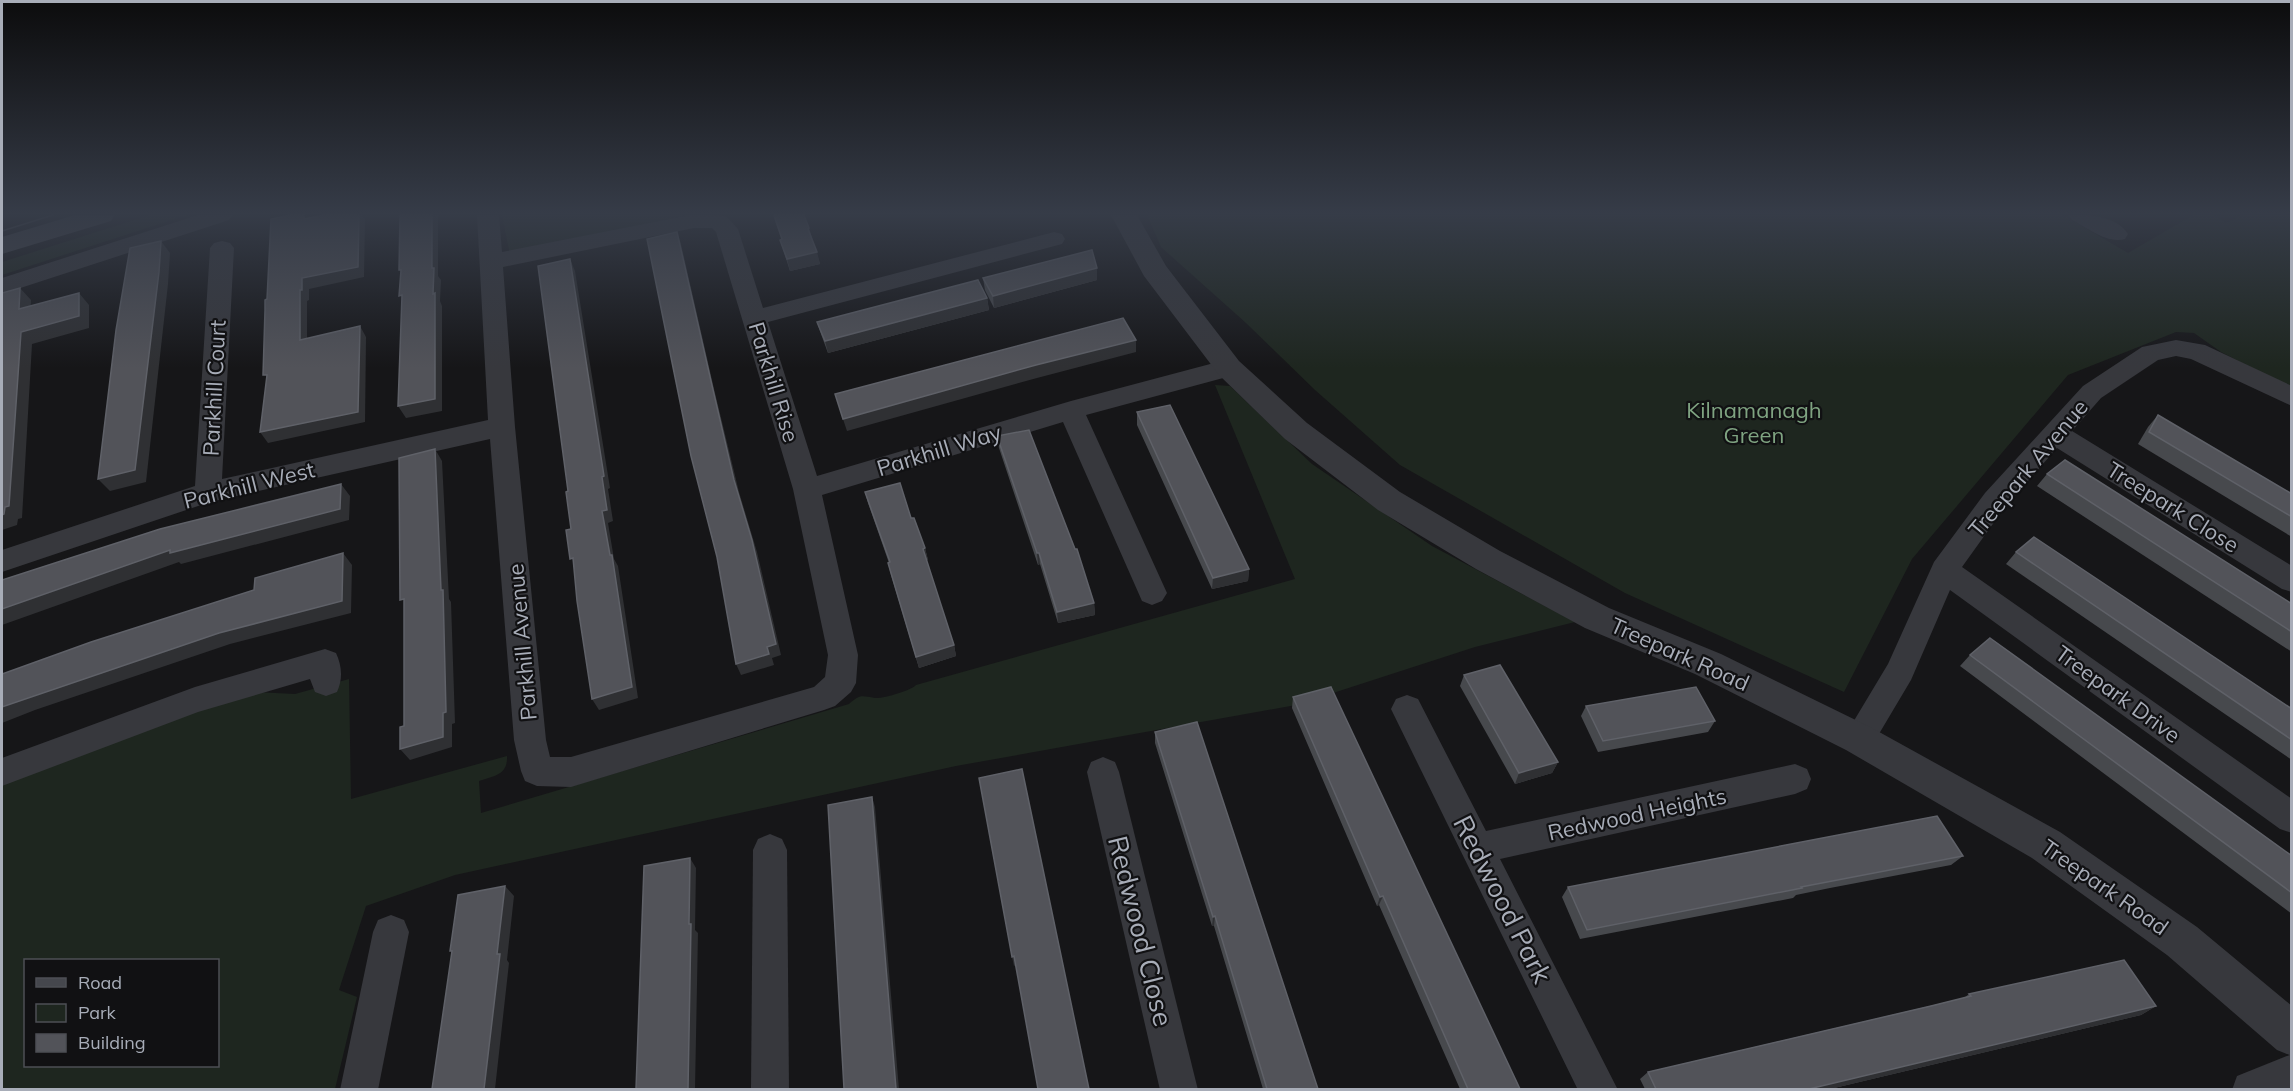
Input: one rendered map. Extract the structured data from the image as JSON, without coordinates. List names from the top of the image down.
{
  "streets": {
    "street": [
      "Parkhill Rise",
      "Parkhill Court",
      "Parkhill Way",
      "Treepark Avenue",
      "Parkhill West",
      "Treepark Close",
      "Parkhill Avenue",
      "Treepark Road",
      "Treepark Drive",
      "Redwood Heights",
      "Redwood Park",
      "Redwood Close"
    ]
  },
  "crossings": [
    ["Parkhill Rise", "Parkhill Way"],
    ["Parkhill Rise", "Parkhill Avenue"],
    ["Parkhill Court", "Parkhill West"],
    ["Parkhill Way", "Treepark Road"],
    ["Treepark Avenue", "Treepark Close"],
    ["Treepark Avenue", "Treepark Road"],
    ["Treepark Avenue", "Treepark Drive"],
    ["Parkhill West", "Parkhill Avenue"],
    ["Redwood Heights", "Redwood Park"]
  ],
  "parks": ["Kilnamanagh Green"],
  "legend": ["Road", "Park", "Building"]
}
